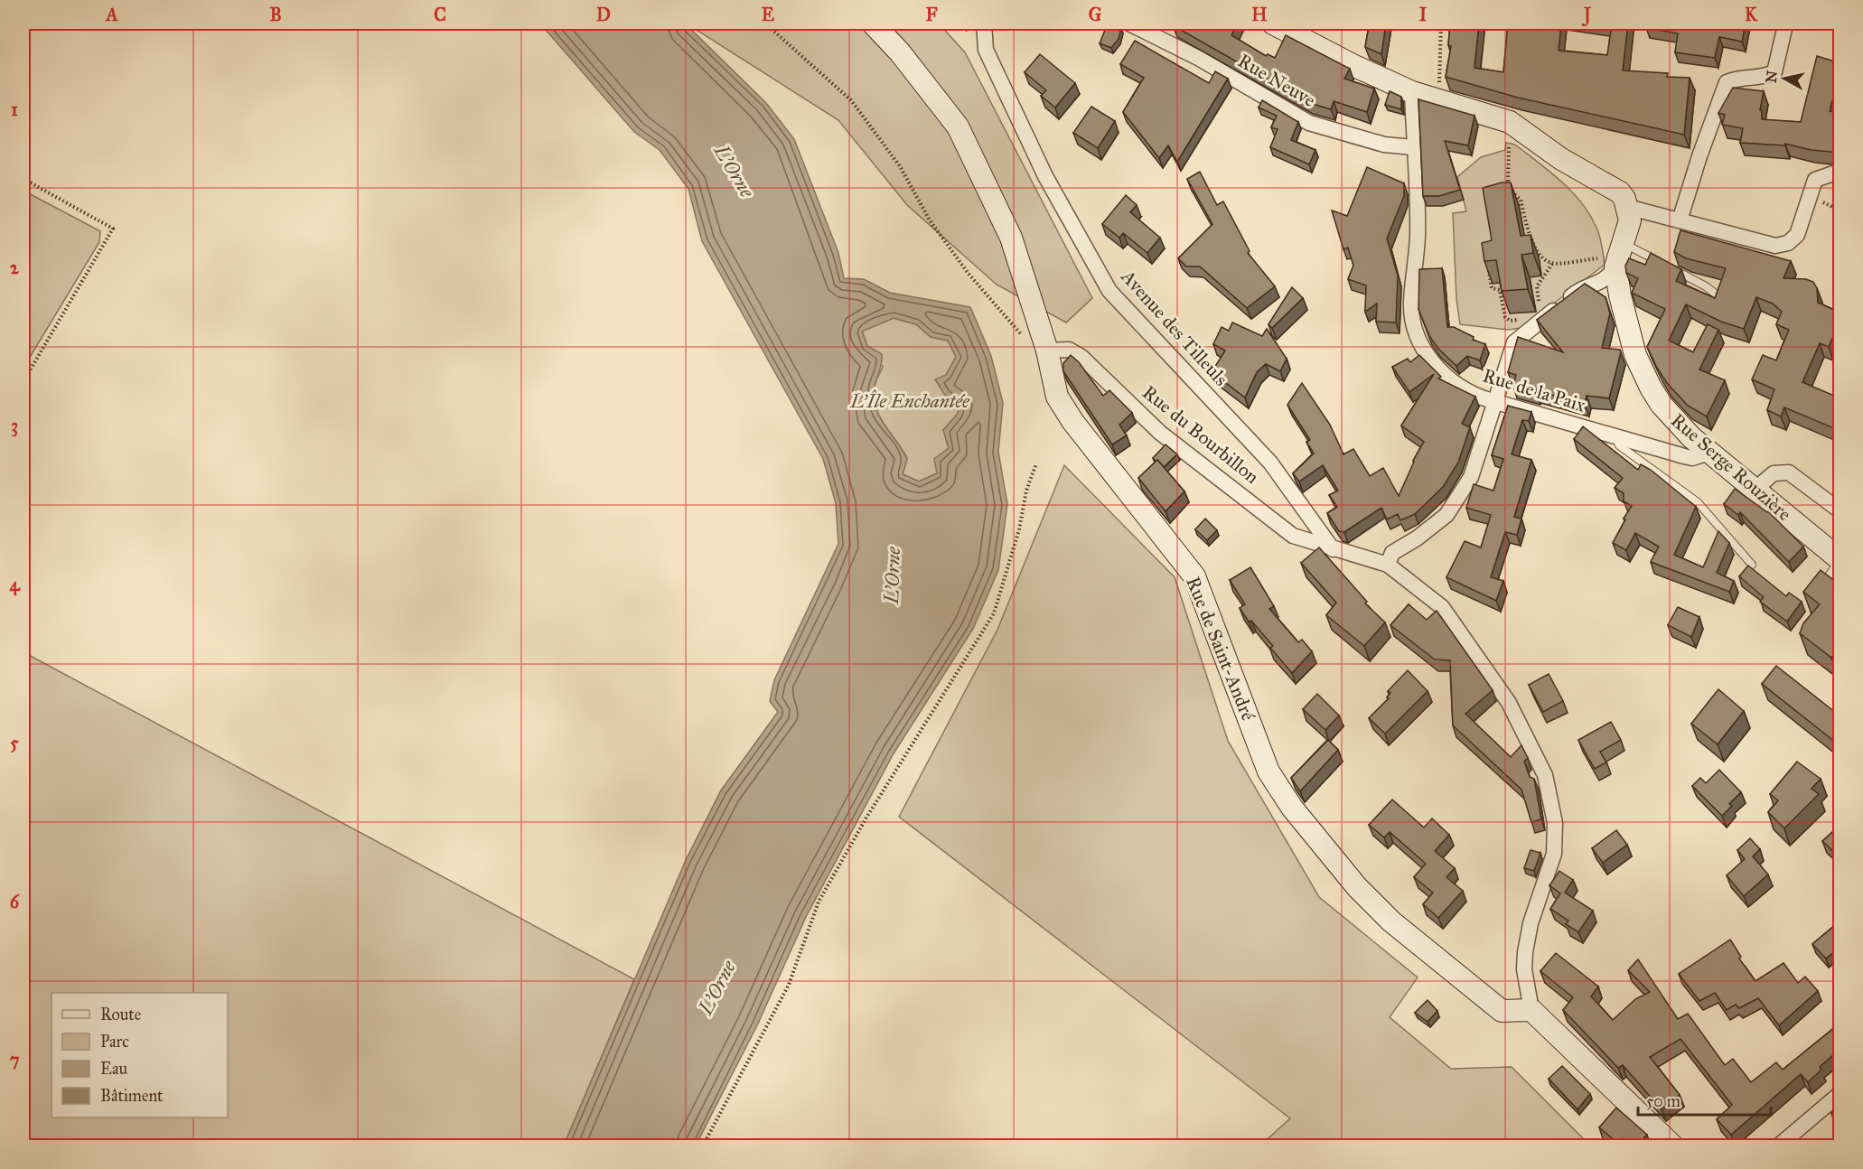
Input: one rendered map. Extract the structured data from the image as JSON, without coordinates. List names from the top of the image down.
{
  "streets": {
    "street": [
      "Rue Neuve",
      "Avenue des Tilleuls",
      "Rue de la Paix",
      "Rue du Bourbillon",
      "Rue Serge Rouzière",
      "Rue de Saint-André"
    ]
  },
  "crossings": [
    ["Rue Neuve", "Rue de la Paix"],
    ["Avenue des Tilleuls", "Rue du Bourbillon"],
    ["Rue de la Paix", "Rue Serge Rouzière"],
    ["Rue du Bourbillon", "Rue de Saint-André"]
  ],
  "water": ["L'Orne"],
  "parks": ["L'Île Enchantée"],
  "legend": [
    "Route",
    "Parc",
    "Eau",
    "Bâtiment"
  ],
  "scale_bar": "50 m",
  "north": "left",
  "grid": {
    "columns": [
      "A",
      "B",
      "C",
      "D",
      "E",
      "F",
      "G",
      "H",
      "I",
      "J",
      "K"
    ],
    "rows": [
      "1",
      "2",
      "3",
      "4",
      "5",
      "6",
      "7"
    ]
  }
}
